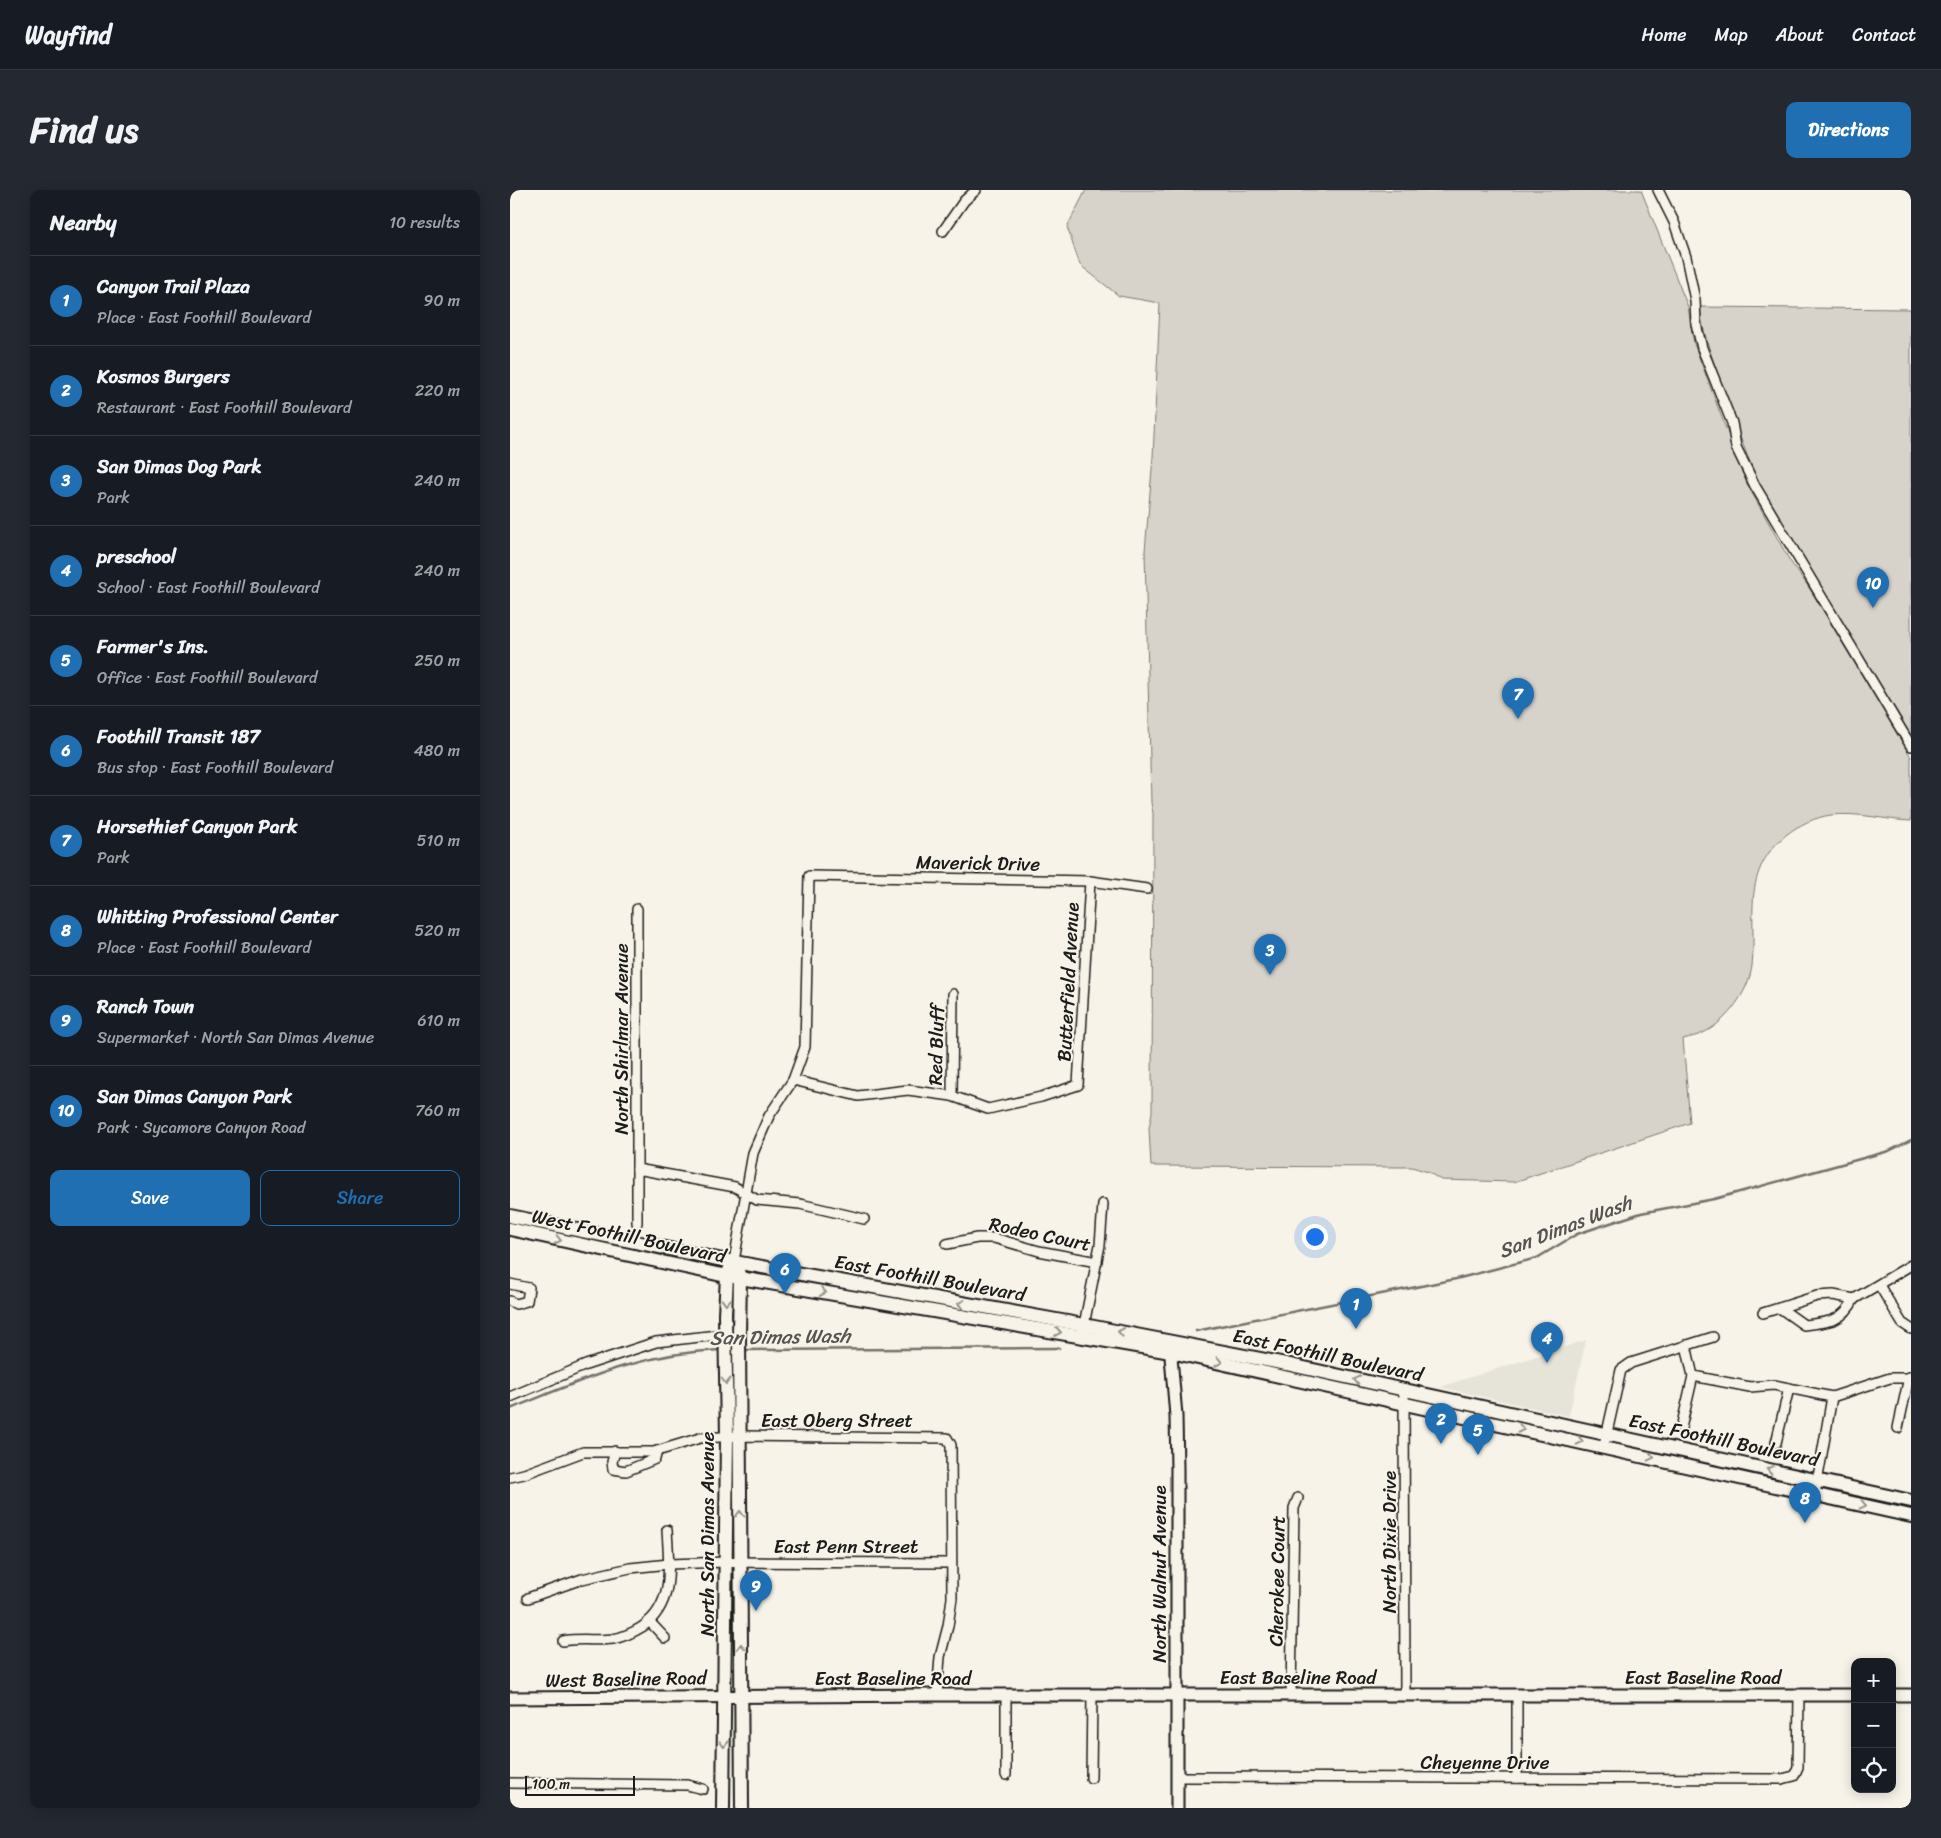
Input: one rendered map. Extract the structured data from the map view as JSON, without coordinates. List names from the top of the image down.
{
  "streets": {
    "main road": [
      "West Foothill Boulevard",
      "East Foothill Boulevard",
      "North San Dimas Avenue",
      "North Walnut Avenue",
      "East Baseline Road",
      "West Baseline Road"
    ],
    "street": [
      "Maverick Drive",
      "Butterfield Avenue",
      "North Shirlmar Avenue",
      "Red Bluff",
      "Rodeo Court",
      "East Oberg Street",
      "North Dixie Drive",
      "East Penn Street",
      "Cherokee Court",
      "Cheyenne Drive"
    ]
  },
  "crossings": [
    ["Maverick Drive", "Butterfield Avenue"],
    ["Maverick Drive", "North San Dimas Avenue"],
    ["Butterfield Avenue", "Red Bluff"],
    ["West Foothill Boulevard", "East Foothill Boulevard"],
    ["West Foothill Boulevard", "North San Dimas Avenue"],
    ["East Foothill Boulevard", "North San Dimas Avenue"],
    ["East Foothill Boulevard", "North Dixie Drive"],
    ["East Foothill Boulevard", "North Walnut Avenue"],
    ["East Oberg Street", "North San Dimas Avenue"],
    ["East Oberg Street", "East Penn Street"],
    ["North San Dimas Avenue", "East Penn Street"],
    ["North San Dimas Avenue", "East Baseline Road"],
    ["North San Dimas Avenue", "West Baseline Road"],
    ["North Dixie Drive", "East Baseline Road"],
    ["North Walnut Avenue", "East Baseline Road"],
    ["North Walnut Avenue", "Cheyenne Drive"],
    ["Cherokee Court", "East Baseline Road"],
    ["East Baseline Road", "West Baseline Road"],
    ["East Baseline Road", "Cheyenne Drive"]
  ],
  "water": ["San Dimas Wash"],
  "scale_bar": "100 m",
  "page": {
    "header": "Wayfind",
    "nav": [
      "Home",
      "Map",
      "About",
      "Contact"
    ],
    "title": "Find us",
    "buttons": [
      "Directions",
      ["Save", "Share"]
    ],
    "heading": ["Nearby", "10 results"],
    "list": [
      {
        "mark": "1",
        "name": "Canyon Trail Plaza",
        "note": "Place · East Foothill Boulevard",
        "value": "90 m"
      },
      {
        "mark": "2",
        "name": "Kosmos Burgers",
        "note": "Restaurant · East Foothill Boulevard",
        "value": "220 m"
      },
      {
        "mark": "3",
        "name": "San Dimas Dog Park",
        "note": "Park",
        "value": "240 m"
      },
      {
        "mark": "4",
        "name": "preschool",
        "note": "School · East Foothill Boulevard",
        "value": "240 m"
      },
      {
        "mark": "5",
        "name": "Farmer's Ins.",
        "note": "Office · East Foothill Boulevard",
        "value": "250 m"
      },
      {
        "mark": "6",
        "name": "Foothill Transit 187",
        "note": "Bus stop · East Foothill Boulevard",
        "value": "480 m"
      },
      {
        "mark": "7",
        "name": "Horsethief Canyon Park",
        "note": "Park",
        "value": "510 m"
      },
      {
        "mark": "8",
        "name": "Whitting Professional Center",
        "note": "Place · East Foothill Boulevard",
        "value": "520 m"
      },
      {
        "mark": "9",
        "name": "Ranch Town",
        "note": "Supermarket · North San Dimas Avenue",
        "value": "610 m"
      },
      {
        "mark": "10",
        "name": "San Dimas Canyon Park",
        "note": "Park · Sycamore Canyon Road",
        "value": "760 m"
      }
    ],
    "pins": [
      "10",
      "7",
      "3",
      "6",
      "1",
      "4",
      "2",
      "5",
      "8",
      "9"
    ],
    "map_buttons": ["+", "−"],
    "scale": "100 m"
  }
}
